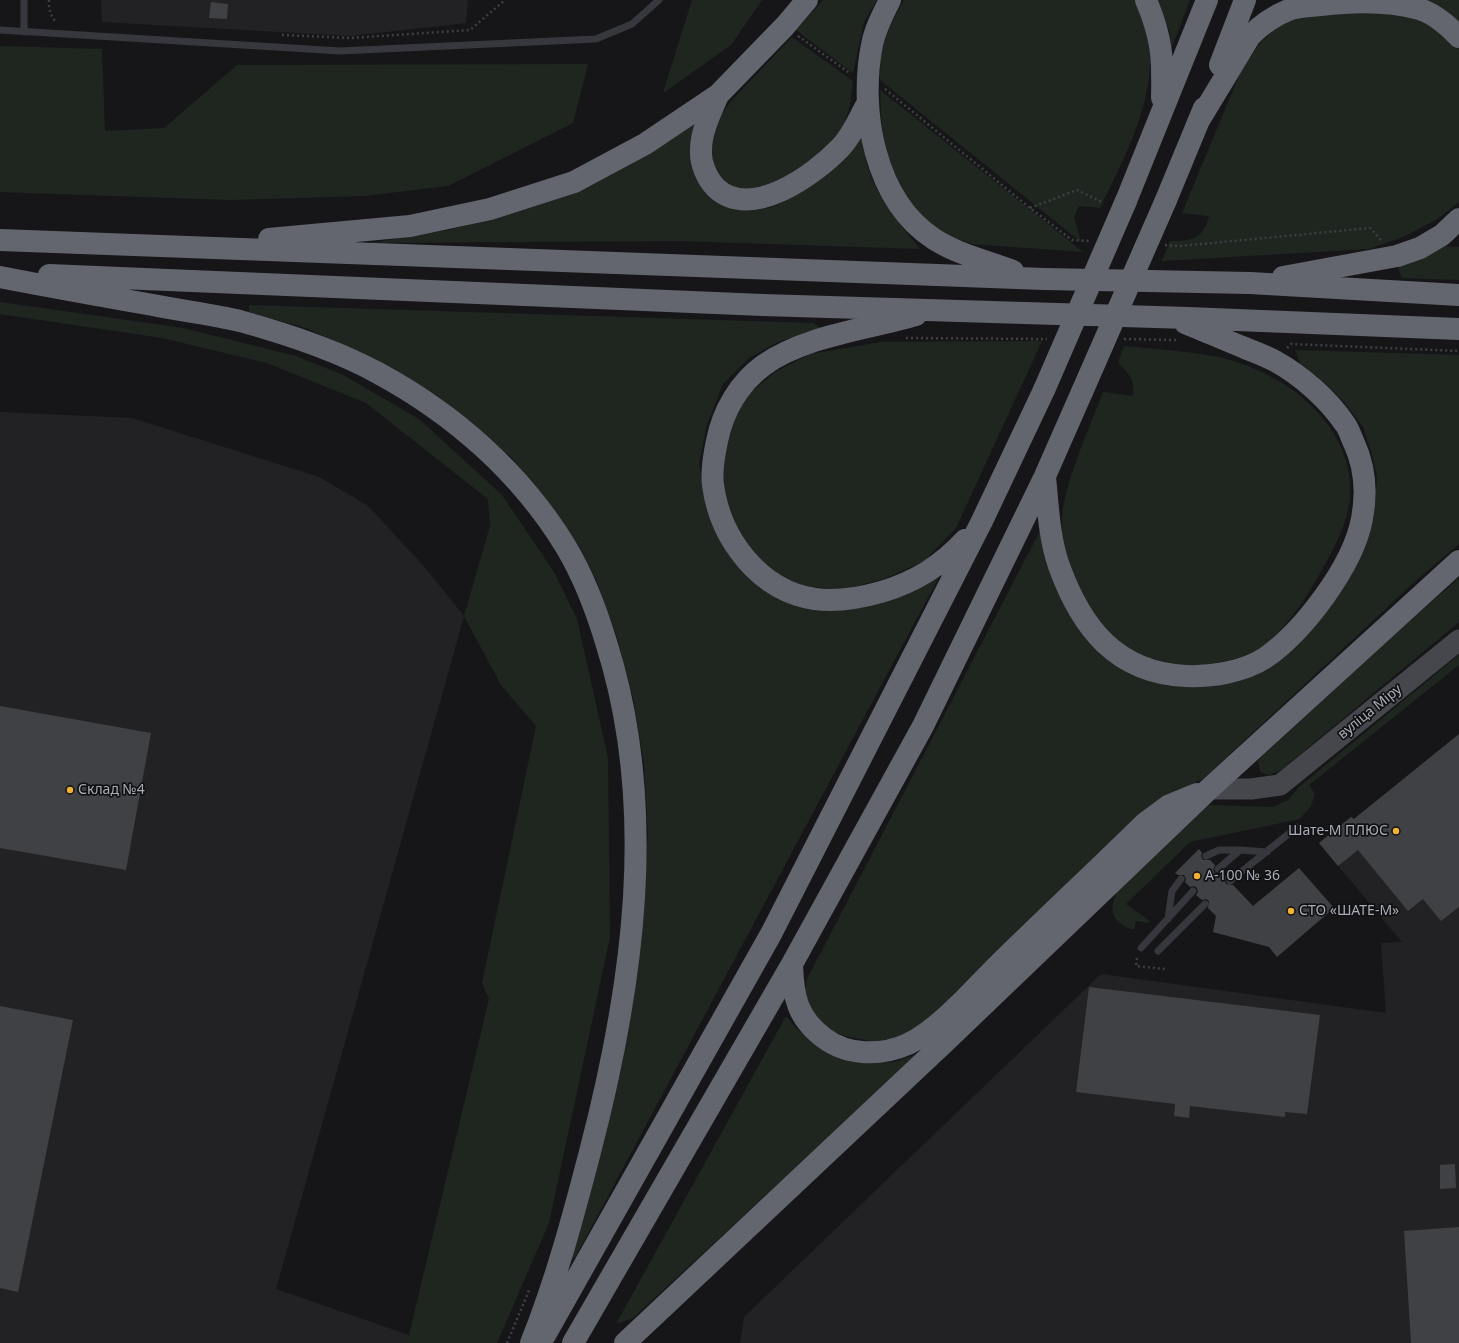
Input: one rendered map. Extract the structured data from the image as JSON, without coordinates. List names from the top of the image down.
{
  "streets": {
    "street": ["вуліца Міру"]
  },
  "places": [
    "Склад №4",
    "Шате-М ПЛЮС",
    "А-100 № 36",
    "СТО «ШАТЕ-М»"
  ]
}
